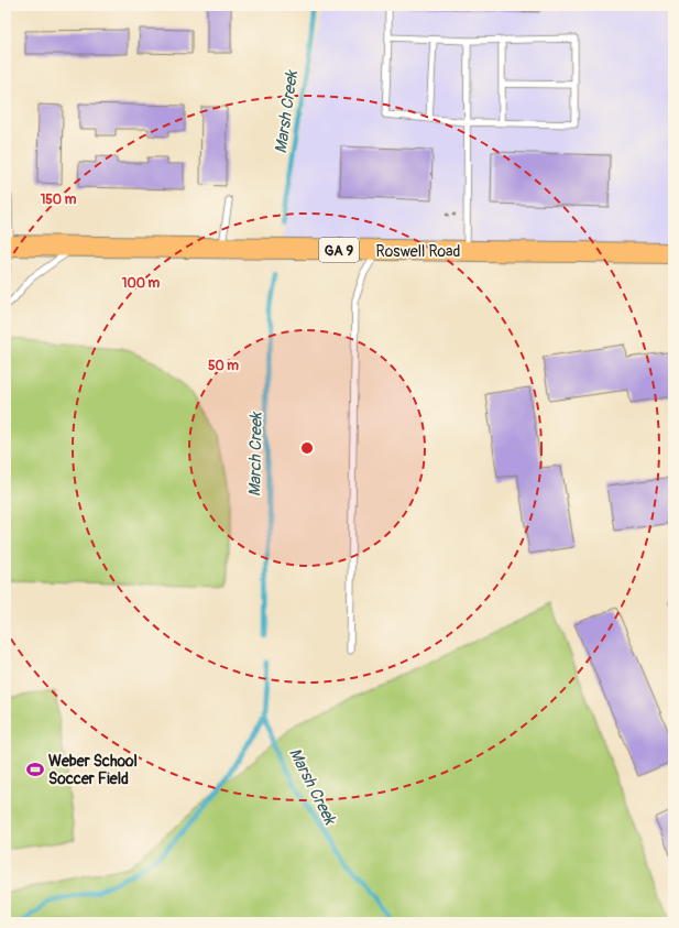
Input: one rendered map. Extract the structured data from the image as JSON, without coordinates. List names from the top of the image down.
{
  "streets": {
    "main road": ["GA 9", "Roswell Road"]
  },
  "water": ["Marsh Creek", "March Creek"],
  "places": {
    "sports": ["Weber School Soccer Field"]
  },
  "rings": ["150 m", "100 m", "50 m"]
}
